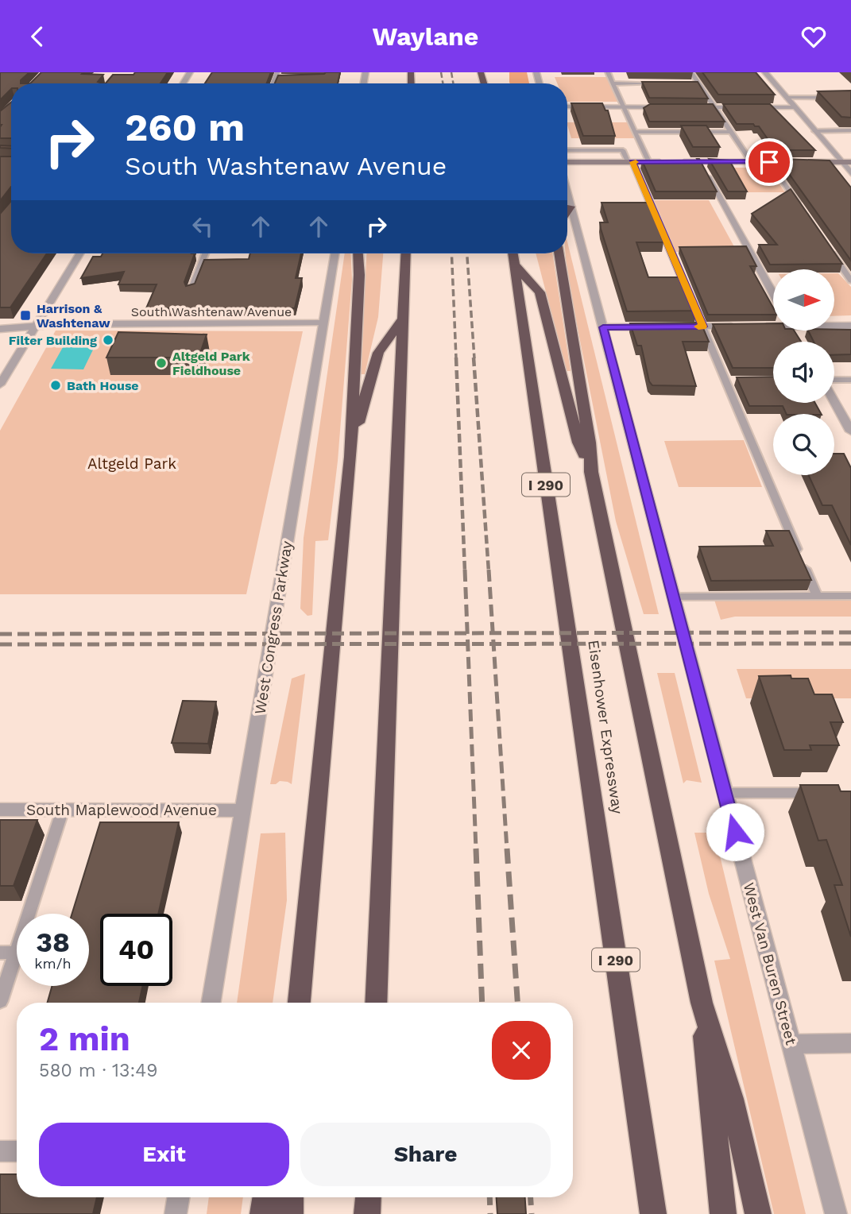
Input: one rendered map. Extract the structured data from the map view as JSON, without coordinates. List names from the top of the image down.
{
  "streets": {
    "highway": ["I 290", "Eisenhower Expressway"],
    "street": [
      "South Washtenaw Avenue",
      "West Congress Parkway",
      "South Maplewood Avenue",
      "West Van Buren Street"
    ]
  },
  "crossings": [
    ["South Washtenaw Avenue", "West Congress Parkway"],
    ["West Congress Parkway", "South Maplewood Avenue"]
  ],
  "parks": ["Altgeld Park"],
  "places": {
    "transit": ["Harrison & Washtenaw"],
    "other": ["Filter Building", "Altgeld Park Fieldhouse", "Bath House"]
  },
  "north": "right",
  "page": {
    "header": "Waylane",
    "turn": ["260 m", "South Washtenaw Avenue"],
    "speed": "38 km/h",
    "limit": "40",
    "heading": ["2 min", "580 m · 13:49"],
    "buttons": ["Exit", "Share"]
  }
}
